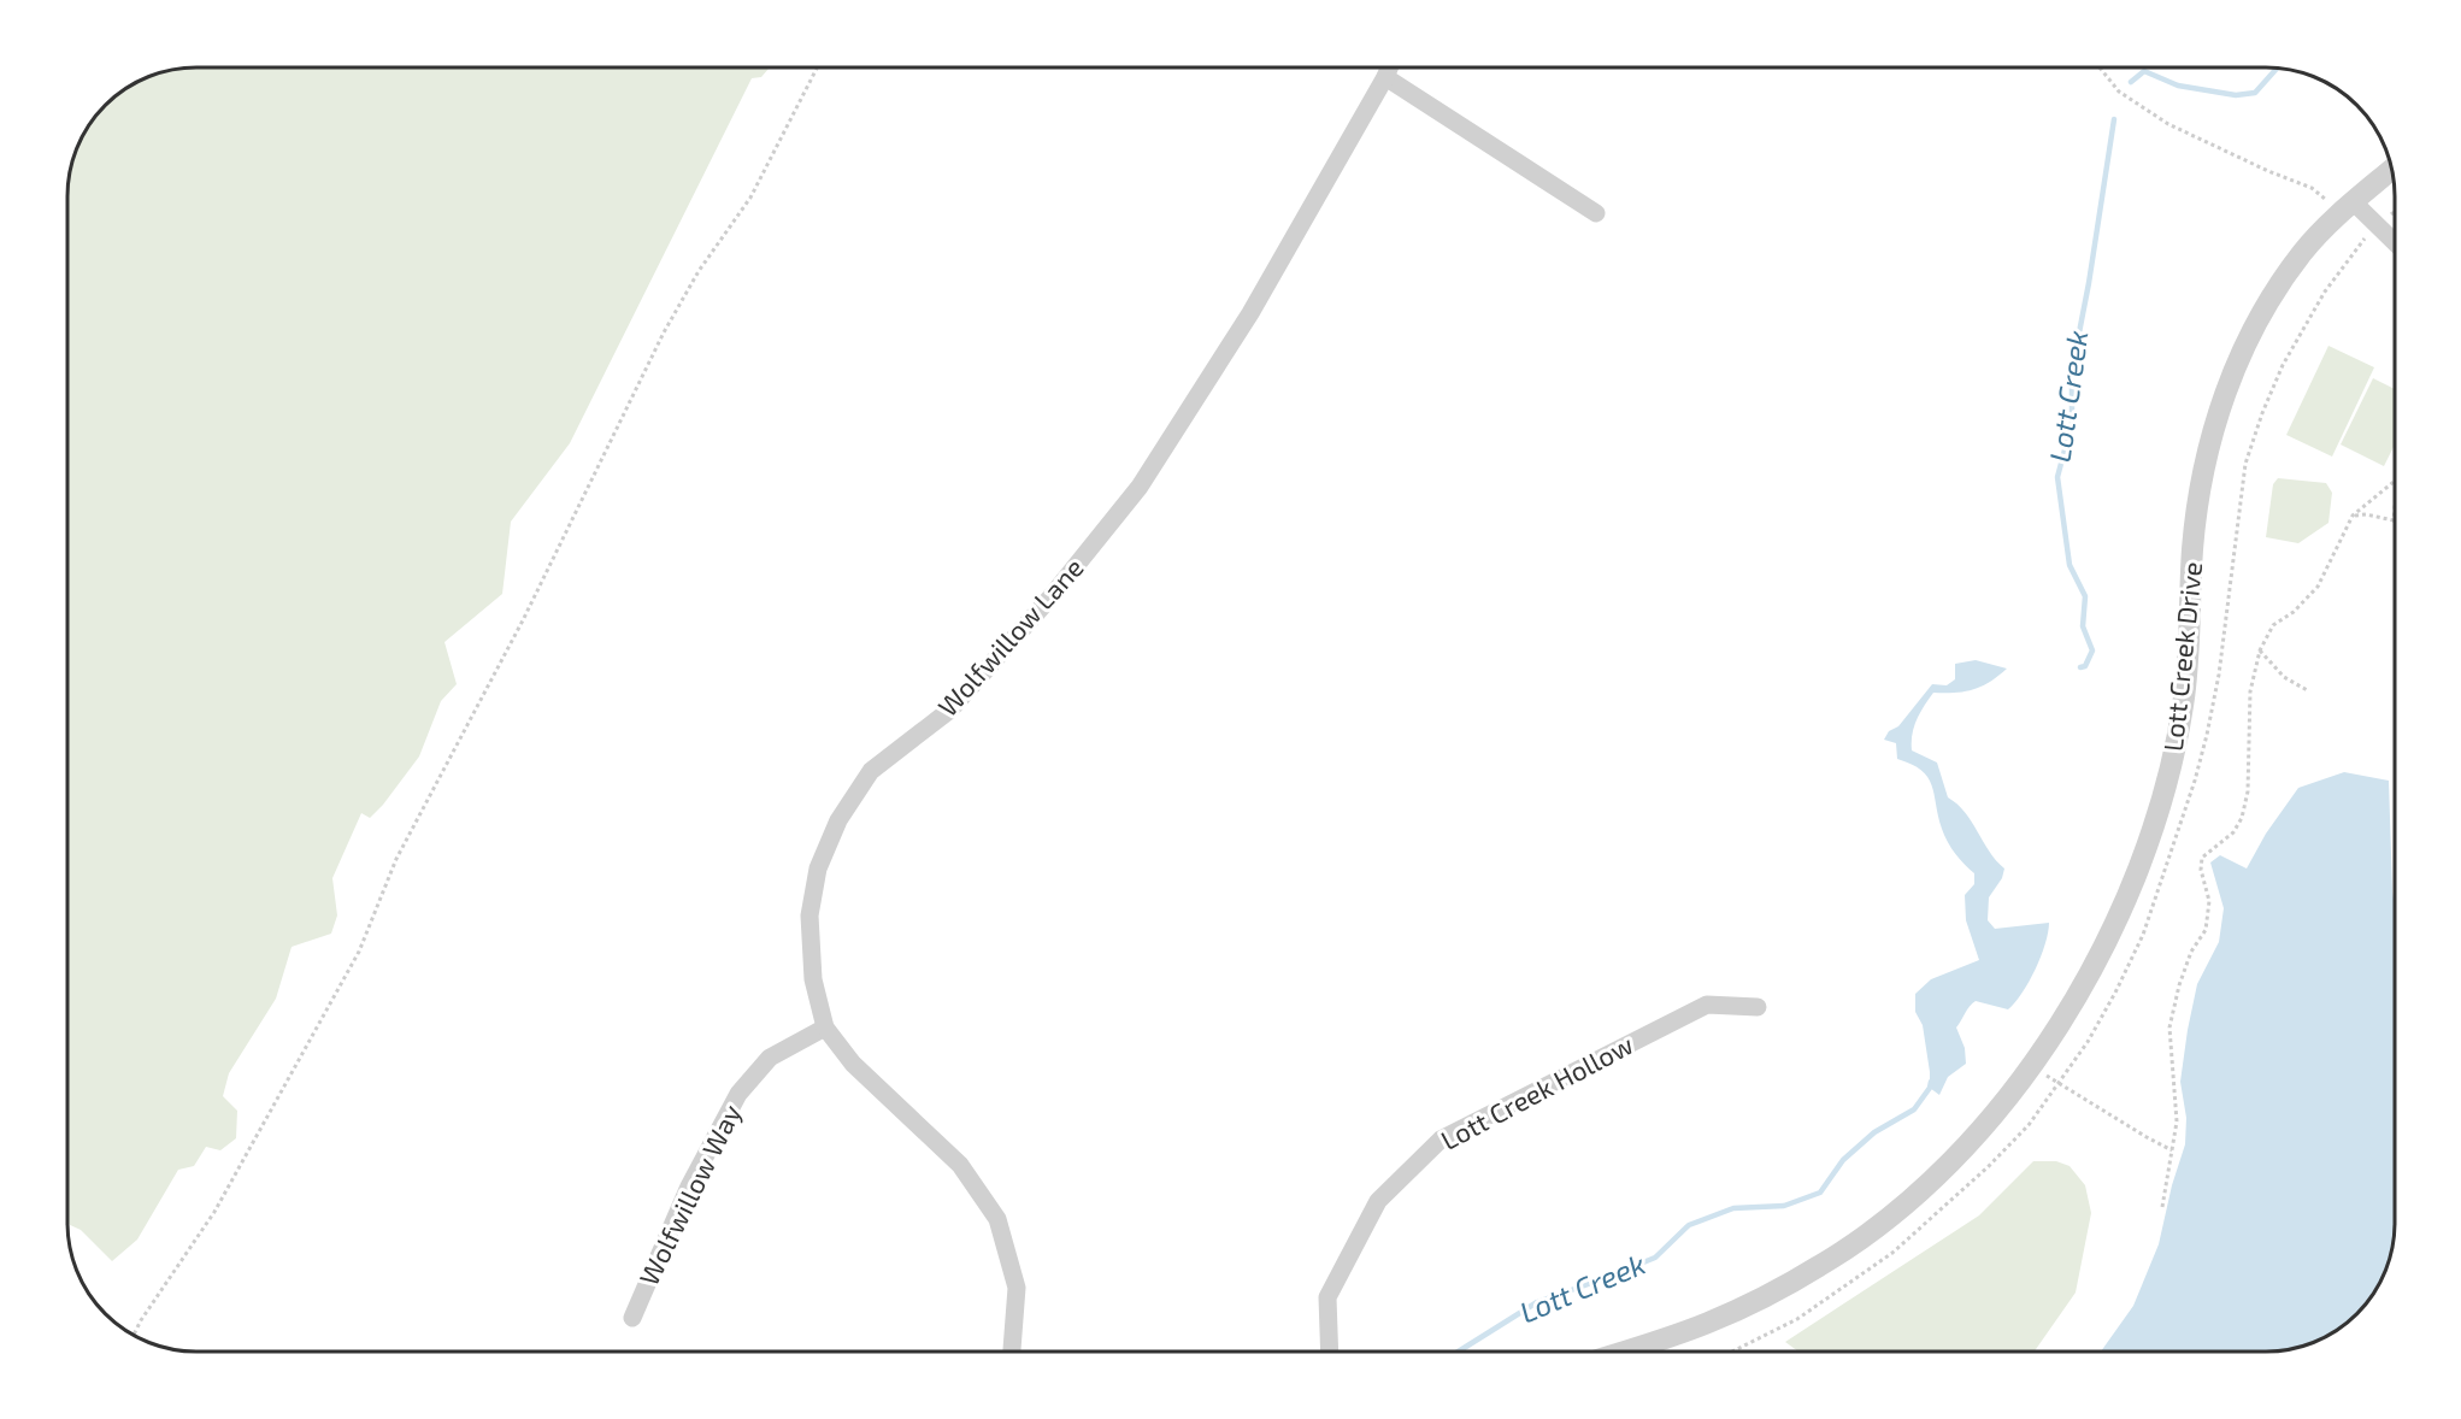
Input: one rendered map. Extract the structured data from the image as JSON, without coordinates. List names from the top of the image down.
{
  "streets": {
    "street": [
      "Wolfwillow Lane",
      "Lott Creek Drive",
      "Lott Creek Hollow",
      "Wolfwillow Way"
    ]
  },
  "crossings": [
    ["Wolfwillow Lane", "Wolfwillow Way"]
  ],
  "water": ["Lott Creek"]
}
